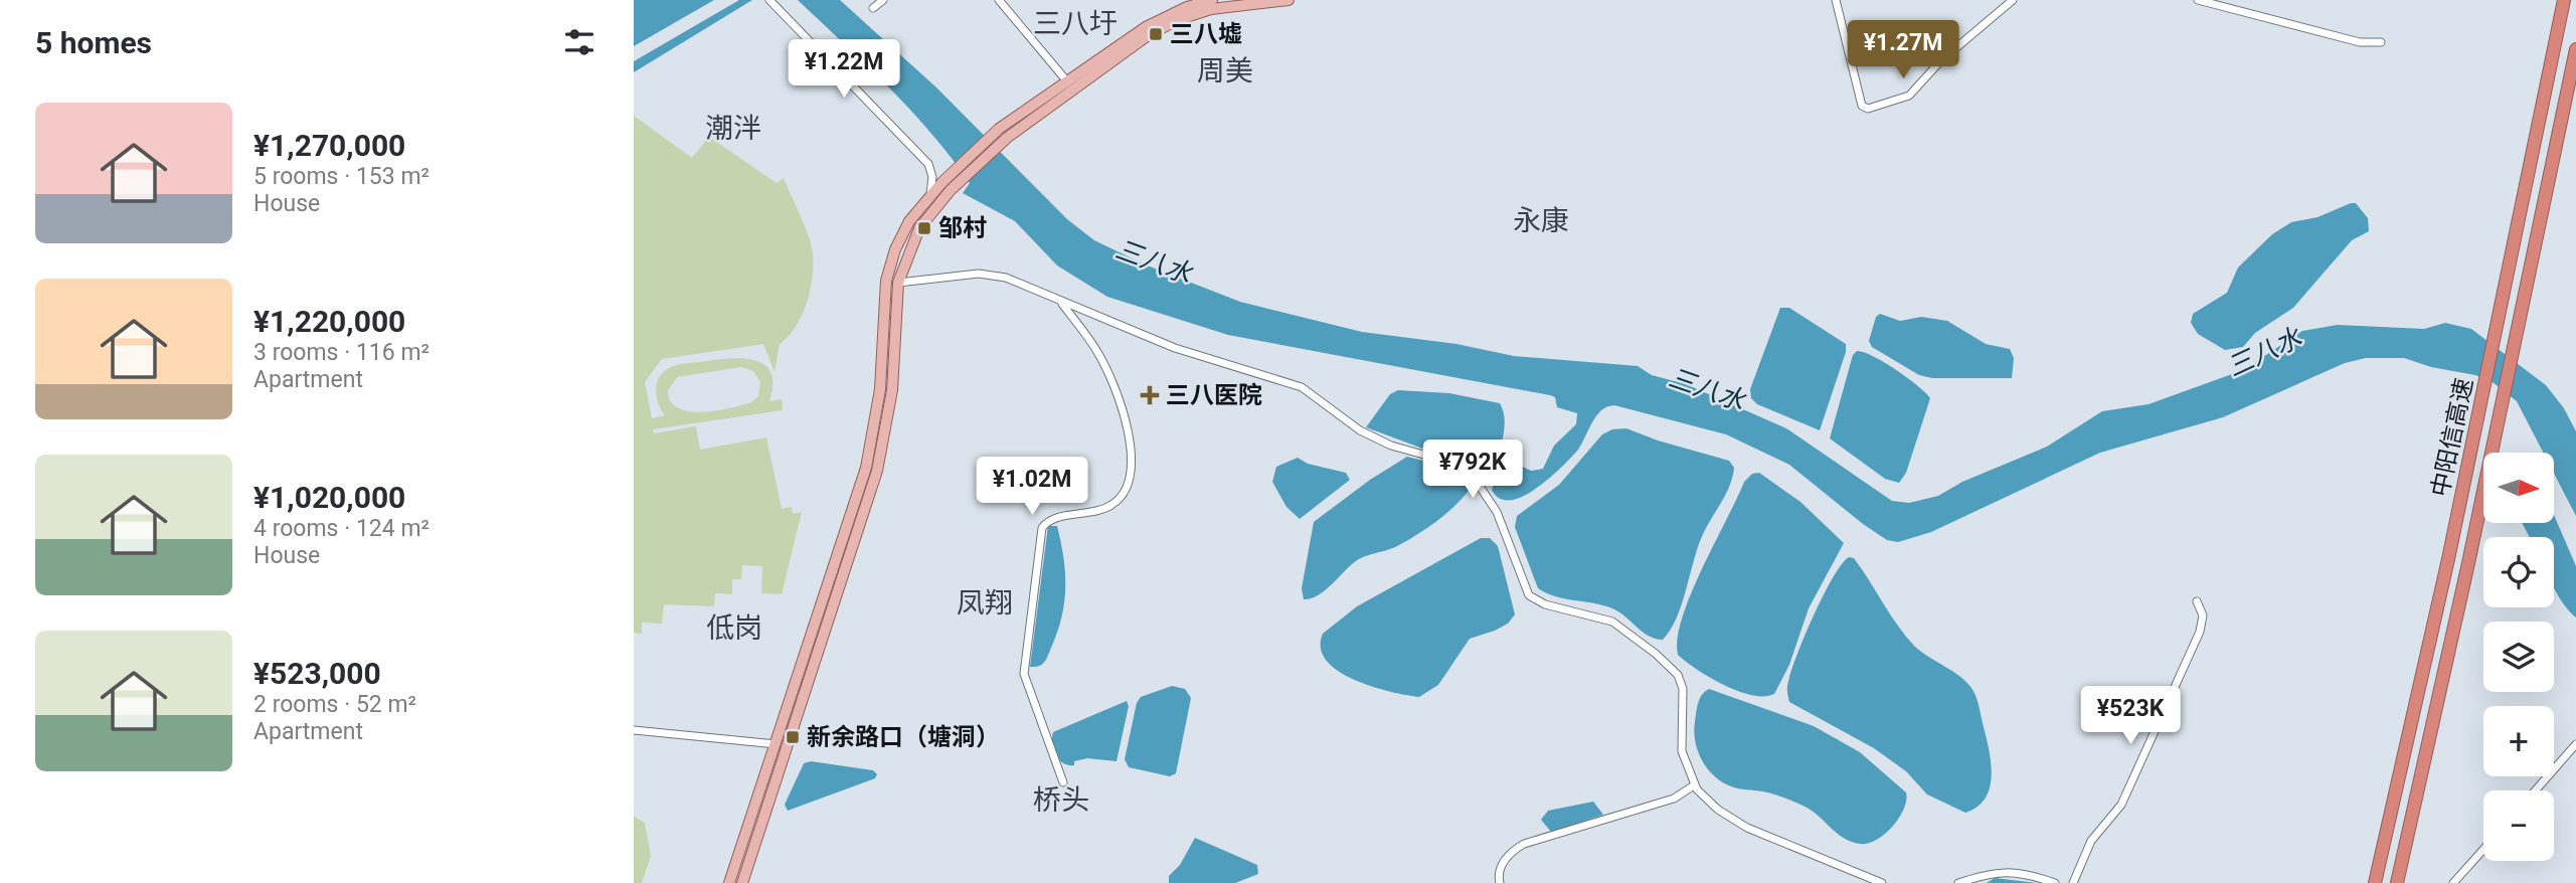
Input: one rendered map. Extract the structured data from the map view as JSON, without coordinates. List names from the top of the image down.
{
  "streets": {
    "highway": ["中阳信高速"]
  },
  "districts": [
    "三八圩",
    "周美",
    "潮泮",
    "永康",
    "凤翔",
    "低岗",
    "桥头"
  ],
  "water": ["三八水"],
  "places": {
    "transit": ["三八墟", "邹村", "新余路口（塘洞）"],
    "health": ["三八医院"]
  },
  "north": "right",
  "page": {
    "heading": "5 homes",
    "price": [
      "¥1.27M",
      "¥1.22M",
      "¥792K",
      "¥1.02M",
      "¥523K"
    ],
    "list": [
      {
        "name": "¥1,270,000",
        "note": "5 rooms · 153 m² · House"
      },
      {
        "name": "¥1,220,000",
        "note": "3 rooms · 116 m² · Apartment"
      },
      {
        "name": "¥1,020,000",
        "note": "4 rooms · 124 m² · House"
      },
      {
        "name": "¥523,000",
        "note": "2 rooms · 52 m² · Apartment"
      }
    ],
    "map_buttons": ["+", "−"]
  }
}
